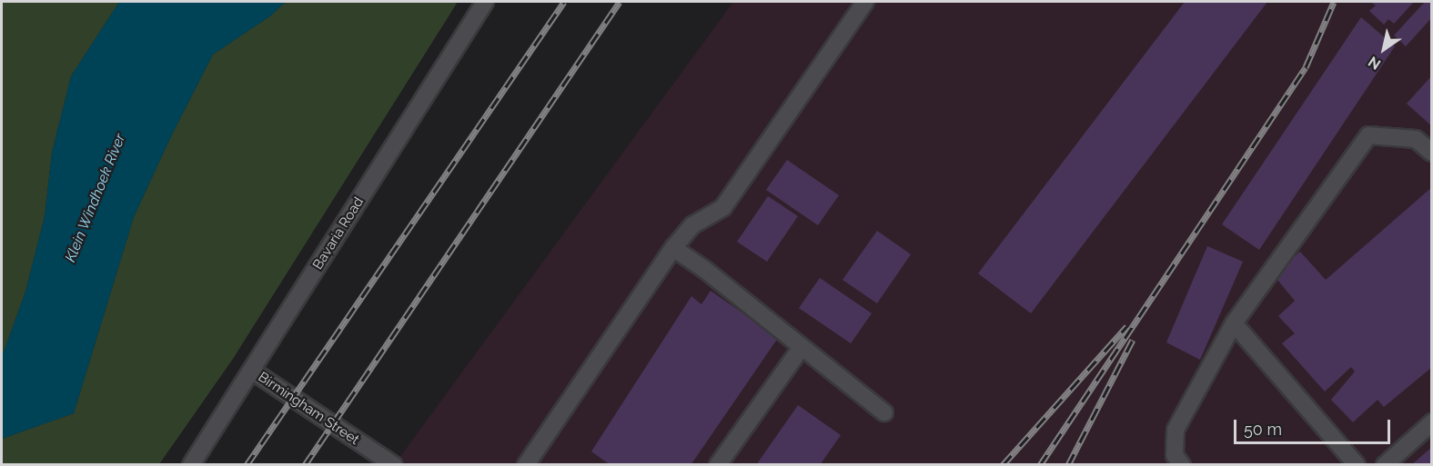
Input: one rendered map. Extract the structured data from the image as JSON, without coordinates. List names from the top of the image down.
{
  "streets": {
    "street": ["Bavaria Road", "Birmingham Street"]
  },
  "crossings": [
    ["Bavaria Road", "Birmingham Street"]
  ],
  "water": ["Klein Windhoek River"],
  "scale_bar": "50 m",
  "north": "bottom left"
}
